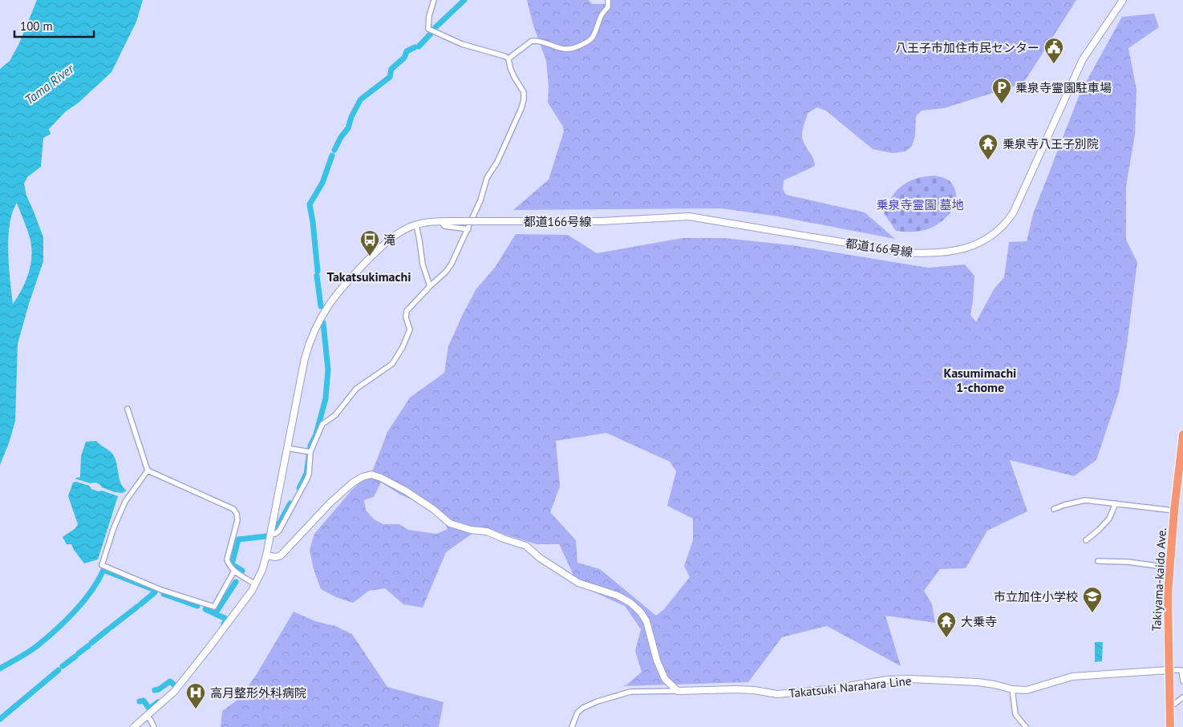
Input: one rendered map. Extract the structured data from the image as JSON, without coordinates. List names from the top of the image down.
{
  "streets": {
    "highway": ["Takiyama-kaido Ave."],
    "main road": ["都道166号線", "Takatsuki Narahara Line"]
  },
  "crossings": [
    ["Takiyama-kaido Ave.", "Takatsuki Narahara Line"]
  ],
  "districts": ["Takatsukimachi", "Kasumimachi 1-chome"],
  "water": ["Tama River"],
  "parks": ["乗泉寺霊園 墓地"],
  "places": {
    "public building": ["八王子市加住市民センター"],
    "parking": ["乗泉寺霊園駐車場"],
    "temple": ["乗泉寺八王子別院", "大乗寺"],
    "bus stop": ["滝"],
    "school or university": ["市立加住小学校"],
    "hospital": ["高月整形外科病院"]
  },
  "scale_bar": "100 m"
}
